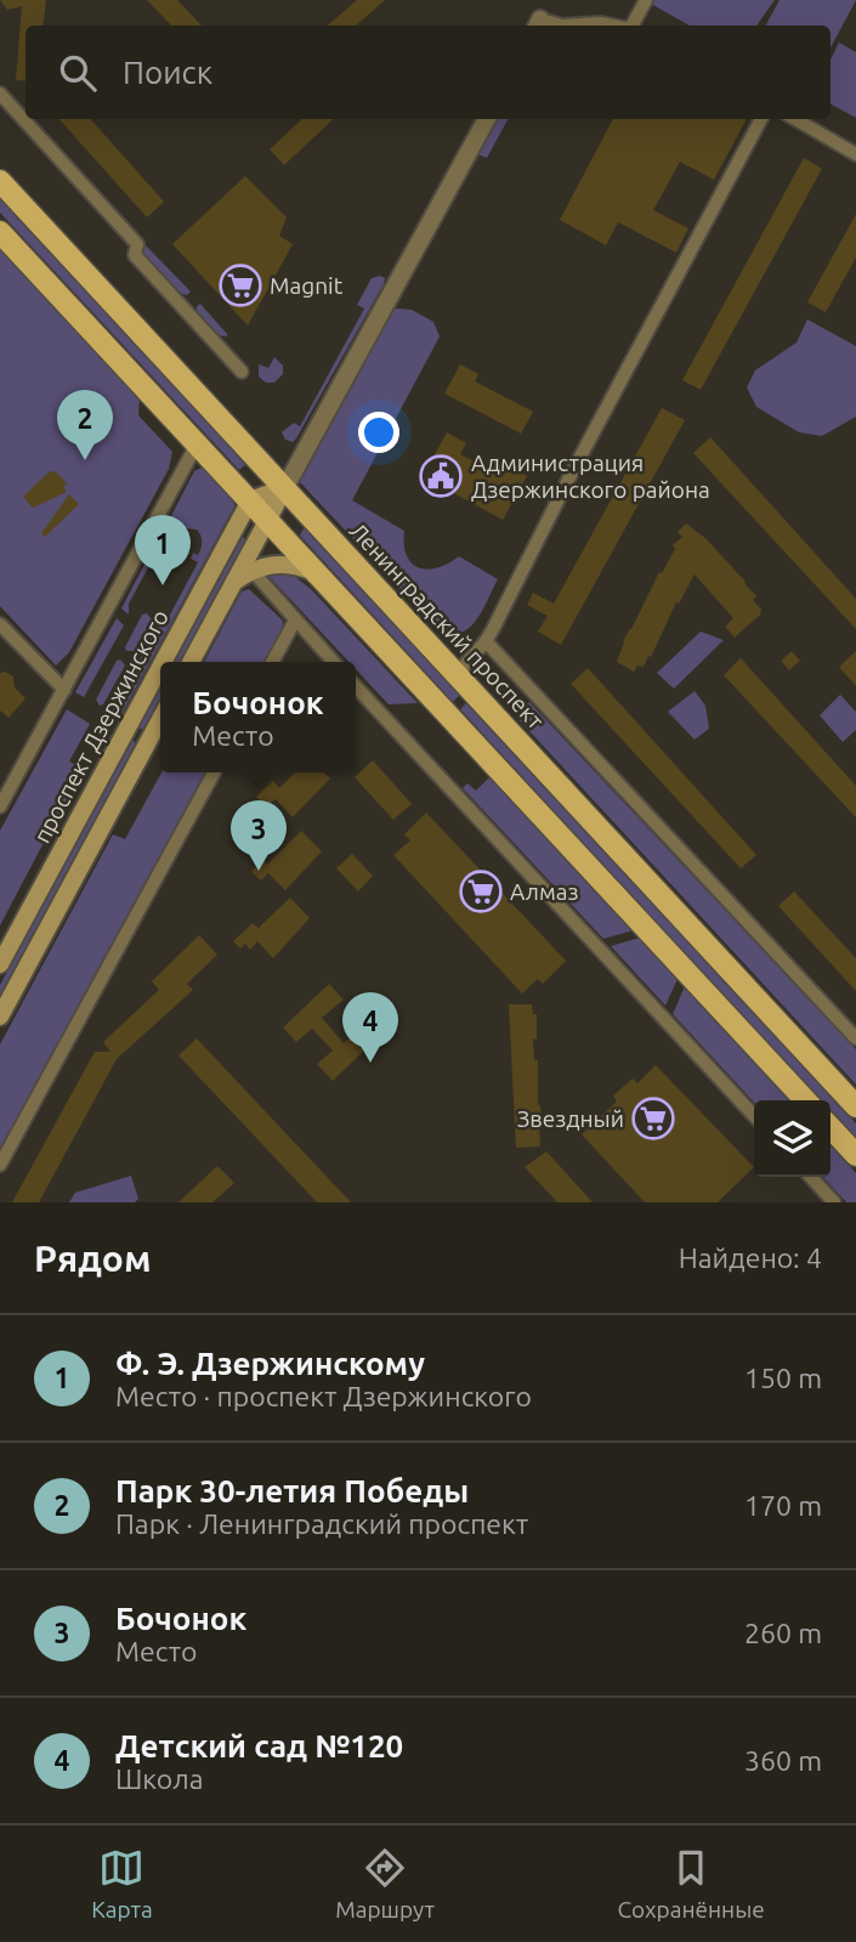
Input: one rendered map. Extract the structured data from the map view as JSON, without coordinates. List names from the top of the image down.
{
  "streets": {
    "main road": ["Ленинградский проспект", "проспект Дзержинского"]
  },
  "places": {
    "supermarket": ["Magnit", "Алмаз", "Звездный"],
    "public building": ["Администрация Дзержинского района"]
  },
  "page": {
    "search": "Поиск",
    "pins": [
      "2",
      "1",
      "3",
      "4"
    ],
    "popup": ["Бочонок", "Место"],
    "heading": ["Рядом", "Найдено: 4"],
    "list": [
      {
        "mark": "1",
        "name": "Ф. Э. Дзержинскому",
        "note": "Место · проспект Дзержинского",
        "value": "150 m"
      },
      {
        "mark": "2",
        "name": "Парк 30-летия Победы",
        "note": "Парк · Ленинградский проспект",
        "value": "170 m"
      },
      {
        "mark": "3",
        "name": "Бочонок",
        "note": "Место",
        "value": "260 m"
      },
      {
        "mark": "4",
        "name": "Детский сад №120",
        "note": "Школа",
        "value": "360 m"
      }
    ],
    "nav": ["Карта", "Маршрут", "Сохранённые"]
  }
}
